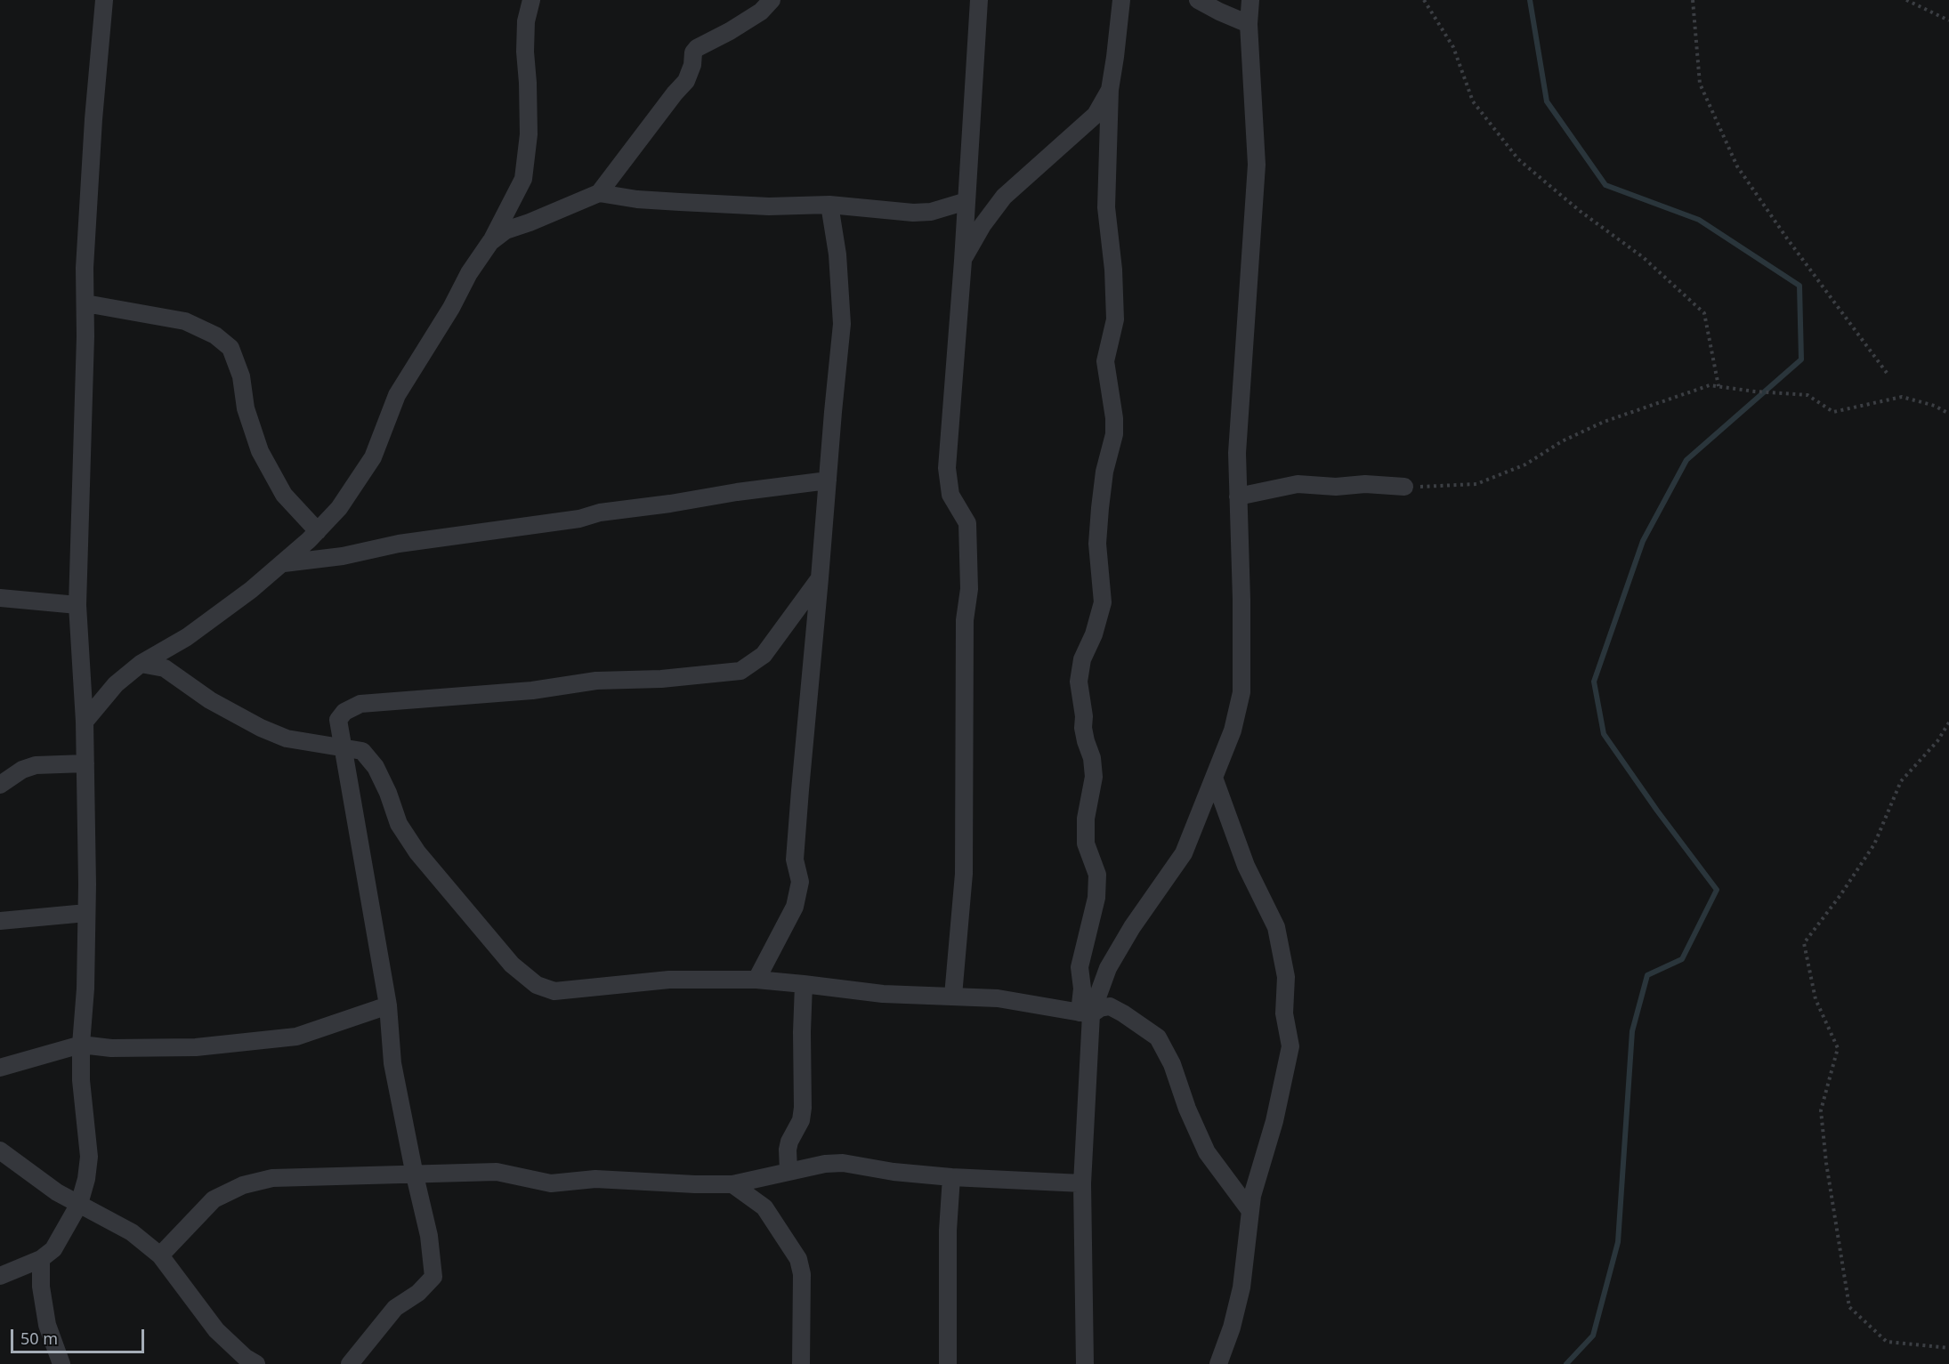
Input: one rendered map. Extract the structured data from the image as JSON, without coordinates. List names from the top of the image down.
{
  "scale_bar": "50 m"
}
